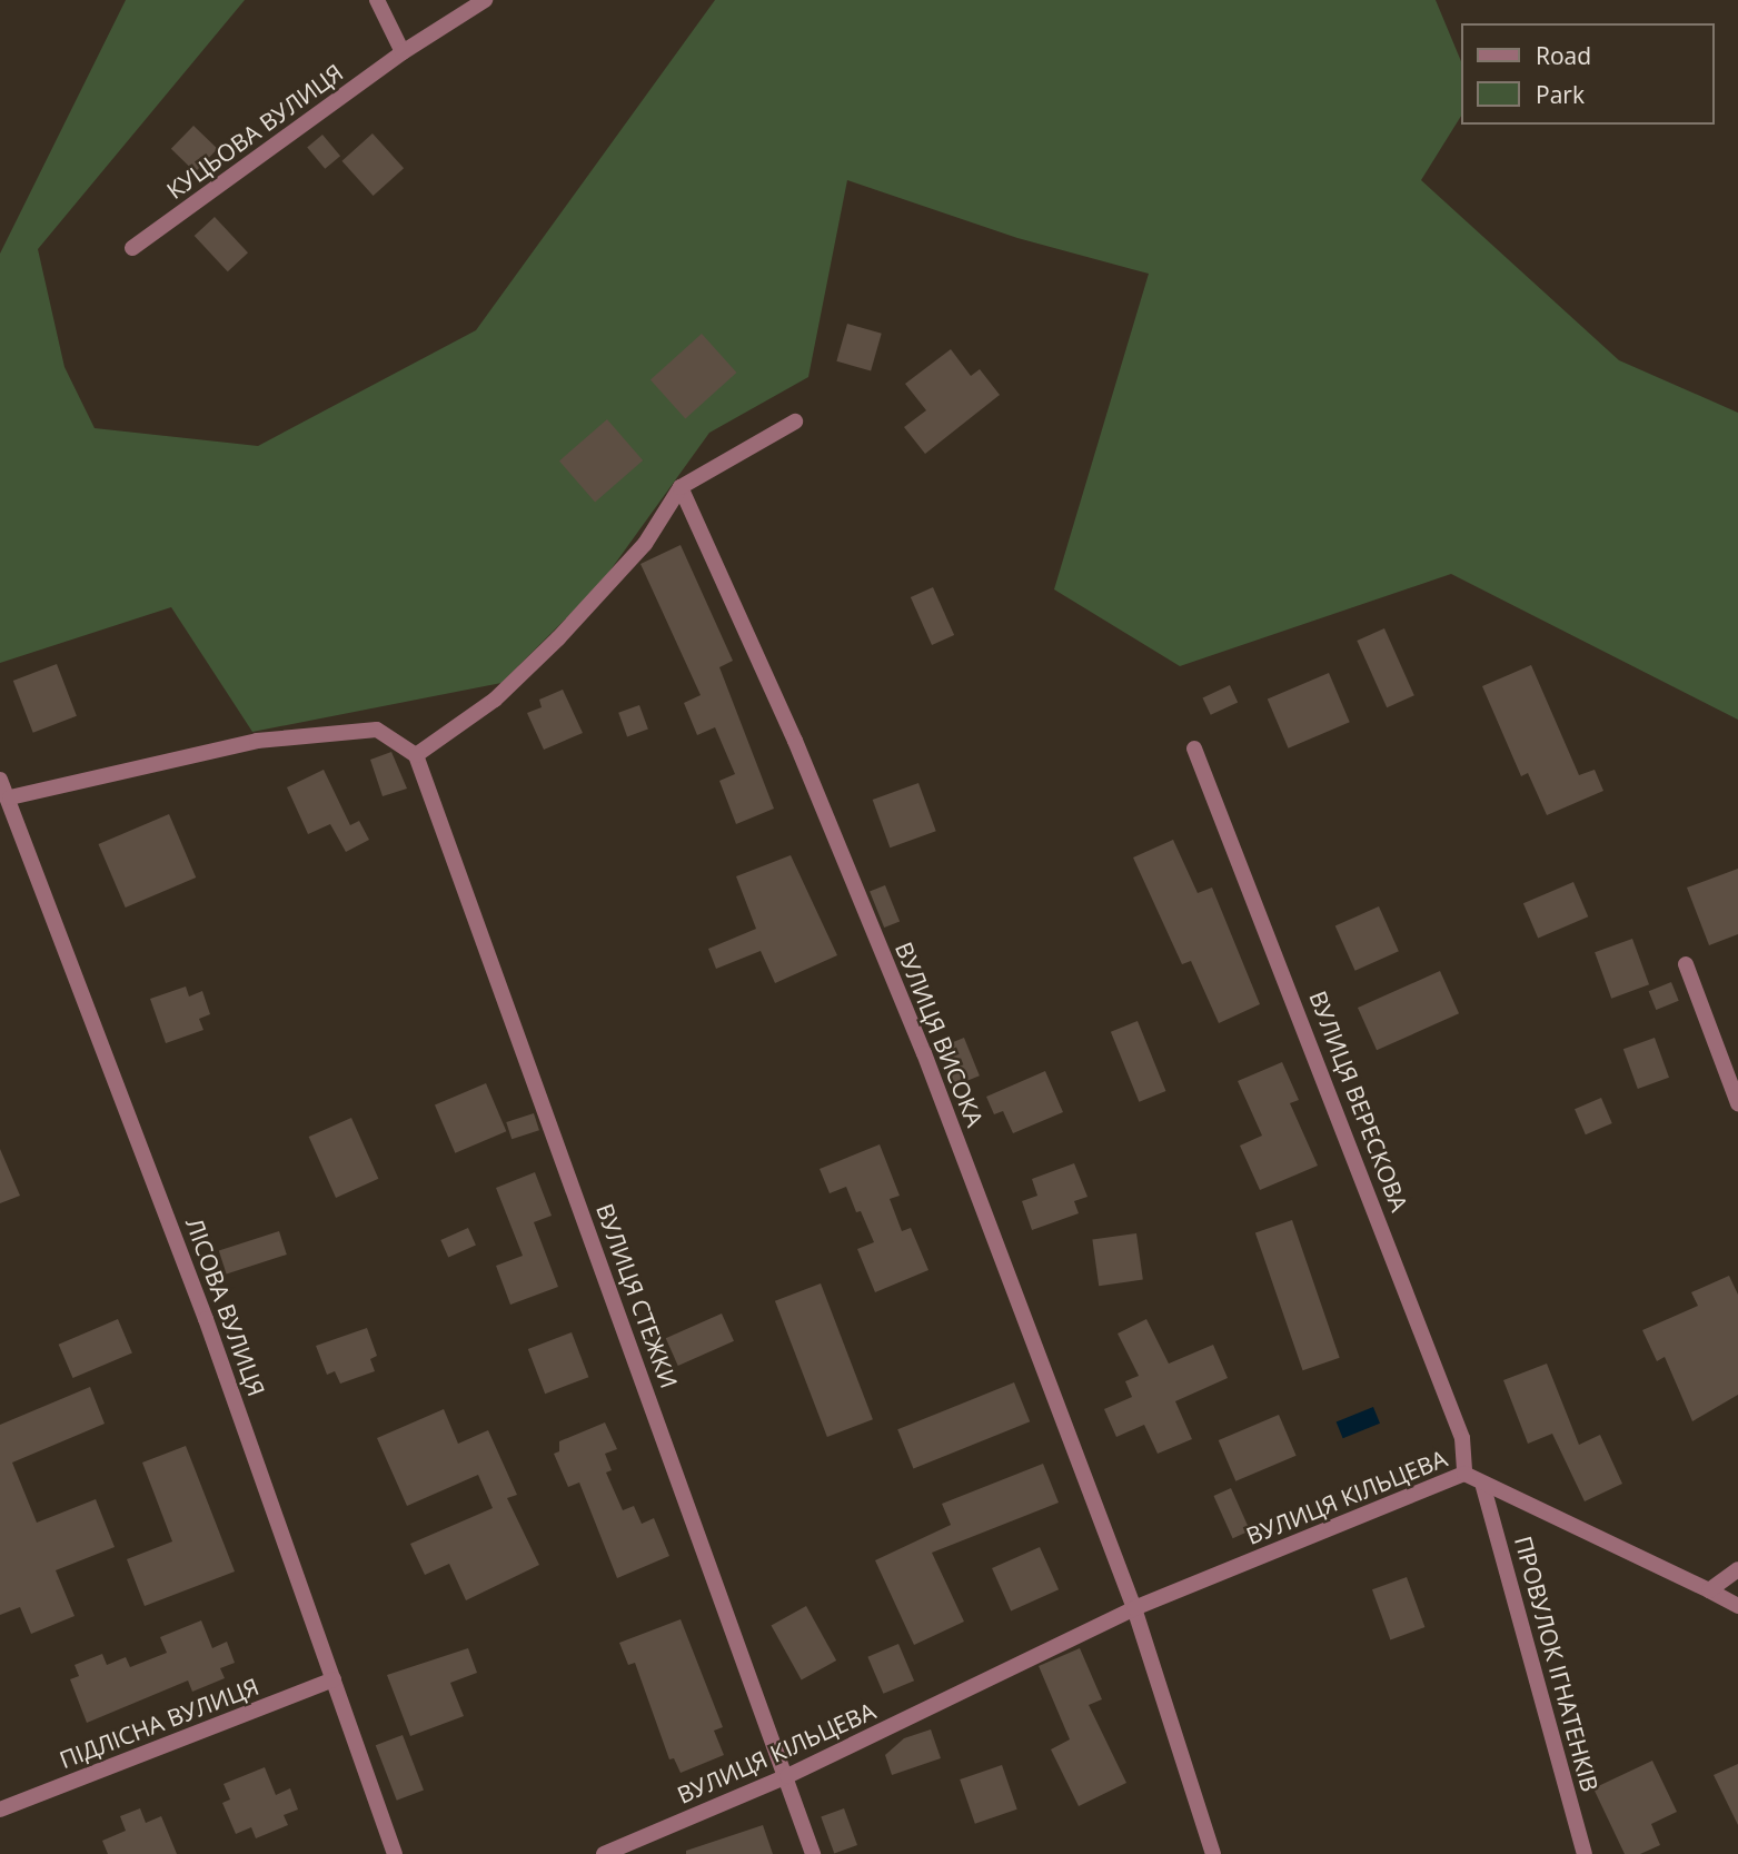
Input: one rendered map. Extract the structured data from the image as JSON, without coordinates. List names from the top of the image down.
{
  "streets": {
    "street": [
      "КУЦЬОВА ВУЛИЦЯ",
      "ВУЛИЦЯ ВИСОКА",
      "ВУЛИЦЯ ВЕРЕСКОВА",
      "ВУЛИЦЯ СТЕЖКИ",
      "ЛІСОВА ВУЛИЦЯ",
      "ВУЛИЦЯ КІЛЬЦЕВА",
      "ПРОВУЛОК ІГНАТЕНКІВ",
      "ПІДЛІСНА ВУЛИЦЯ"
    ]
  },
  "crossings": [
    ["ВУЛИЦЯ ВИСОКА", "ВУЛИЦЯ КІЛЬЦЕВА"],
    ["ВУЛИЦЯ ВЕРЕСКОВА", "ВУЛИЦЯ КІЛЬЦЕВА"],
    ["ВУЛИЦЯ СТЕЖКИ", "ВУЛИЦЯ КІЛЬЦЕВА"],
    ["ЛІСОВА ВУЛИЦЯ", "ПІДЛІСНА ВУЛИЦЯ"],
    ["ВУЛИЦЯ КІЛЬЦЕВА", "ПРОВУЛОК ІГНАТЕНКІВ"]
  ],
  "legend": ["Road", "Park"]
}
